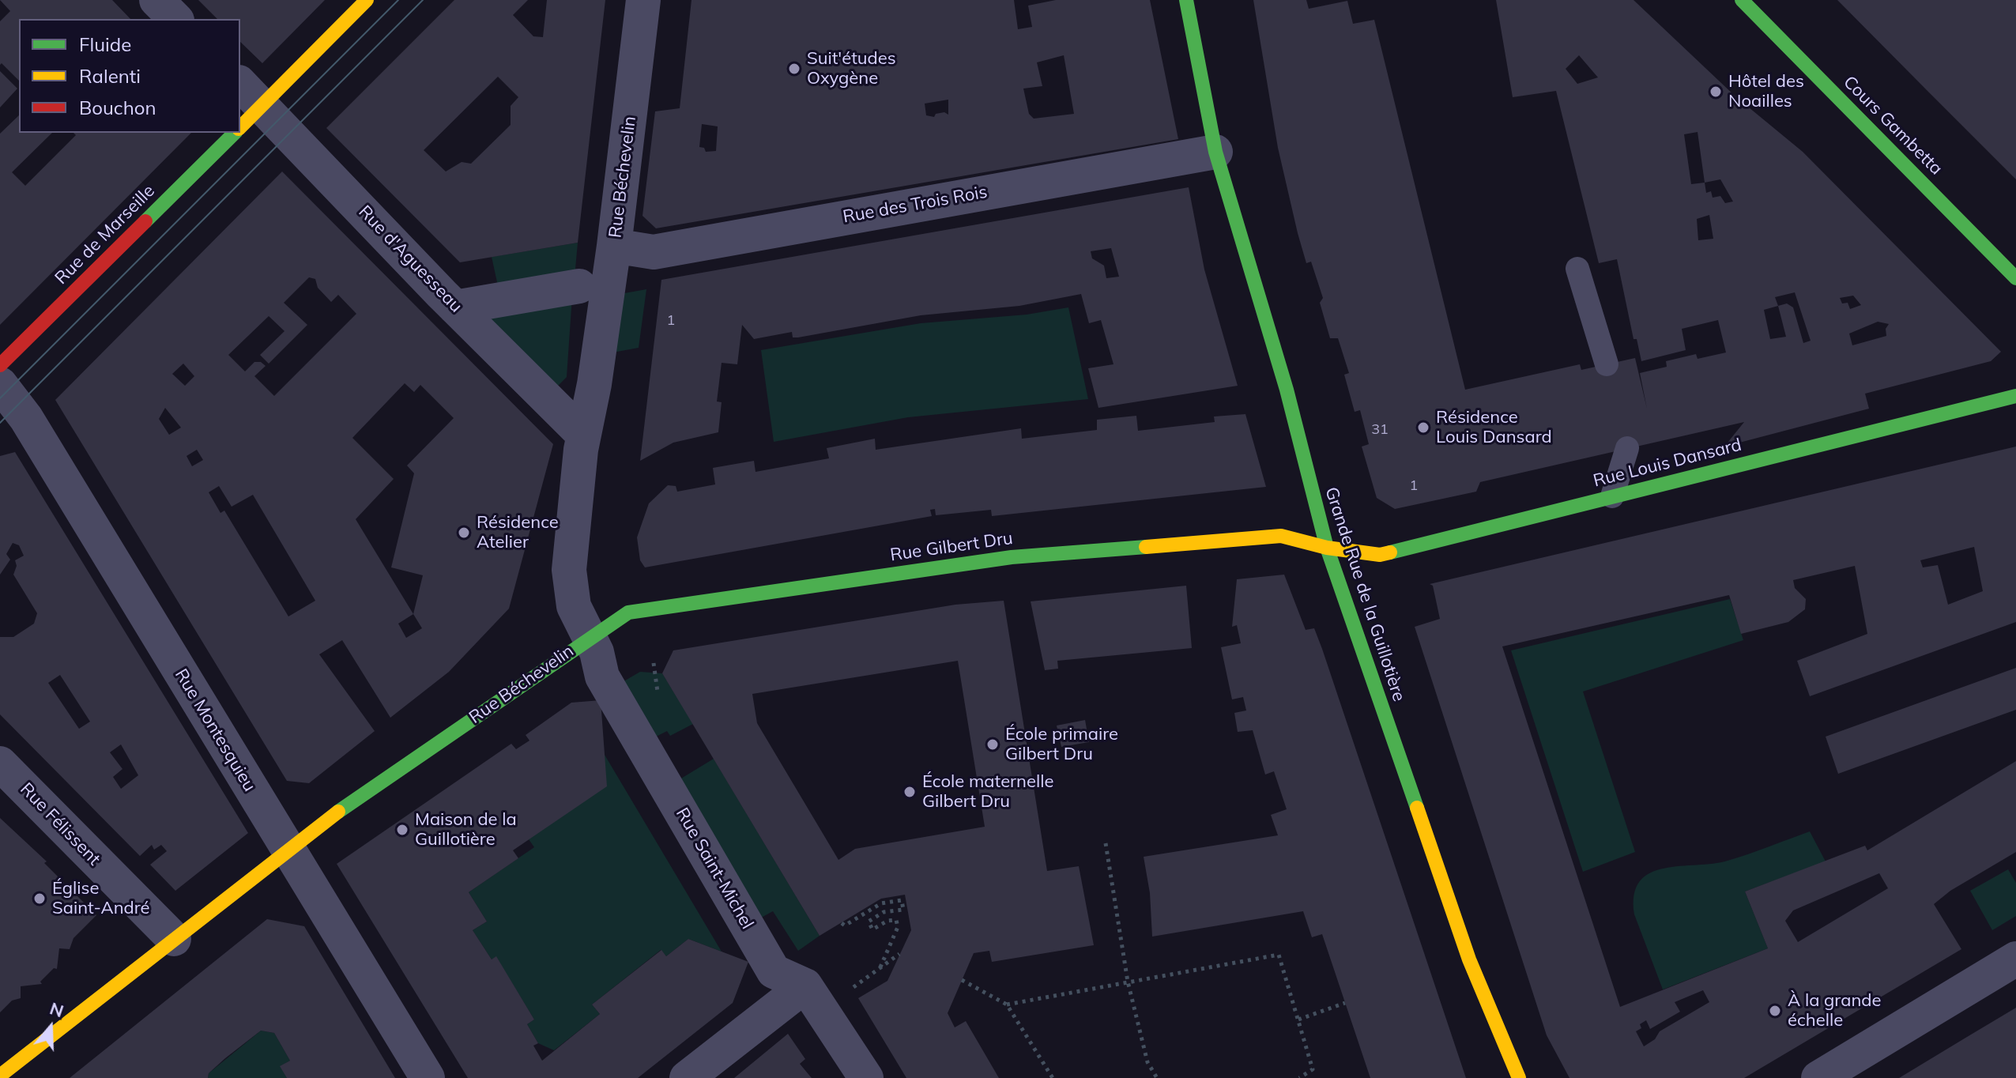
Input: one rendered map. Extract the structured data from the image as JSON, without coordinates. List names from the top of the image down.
{
  "streets": {
    "street": [
      "Cours Gambetta",
      "Rue Béchevelin",
      "Rue des Trois Rois",
      "Rue de Marseille",
      "Rue d'Aguesseau",
      "Rue Louis Dansard",
      "Rue Gilbert Dru",
      "Grande Rue de la Guillotière",
      "Rue Montesquieu",
      "Rue Félissent",
      "Rue Saint-Michel"
    ]
  },
  "crossings": [
    ["Rue Béchevelin", "Rue des Trois Rois"],
    ["Rue Béchevelin", "Rue d'Aguesseau"],
    ["Rue Béchevelin", "Rue Gilbert Dru"],
    ["Rue Béchevelin", "Rue Montesquieu"],
    ["Rue Béchevelin", "Rue Félissent"],
    ["Rue Béchevelin", "Rue Saint-Michel"],
    ["Rue des Trois Rois", "Grande Rue de la Guillotière"],
    ["Rue de Marseille", "Rue d'Aguesseau"],
    ["Rue Louis Dansard", "Rue Gilbert Dru"],
    ["Rue Louis Dansard", "Grande Rue de la Guillotière"],
    ["Rue Gilbert Dru", "Grande Rue de la Guillotière"],
    ["Rue Gilbert Dru", "Rue Saint-Michel"]
  ],
  "places": [
    "Suit'études Oxygène",
    "Hôtel des Noailles",
    "Résidence Louis Dansard",
    "Résidence Atelier",
    "École primaire Gilbert Dru",
    "École maternelle Gilbert Dru",
    "Maison de la Guillotière",
    "Église Saint-André",
    "À la grande échelle"
  ],
  "house_numbers": ["1", "31", "1"],
  "legend": ["Fluide", "Ralenti", "Bouchon"],
  "north": "top"
}
